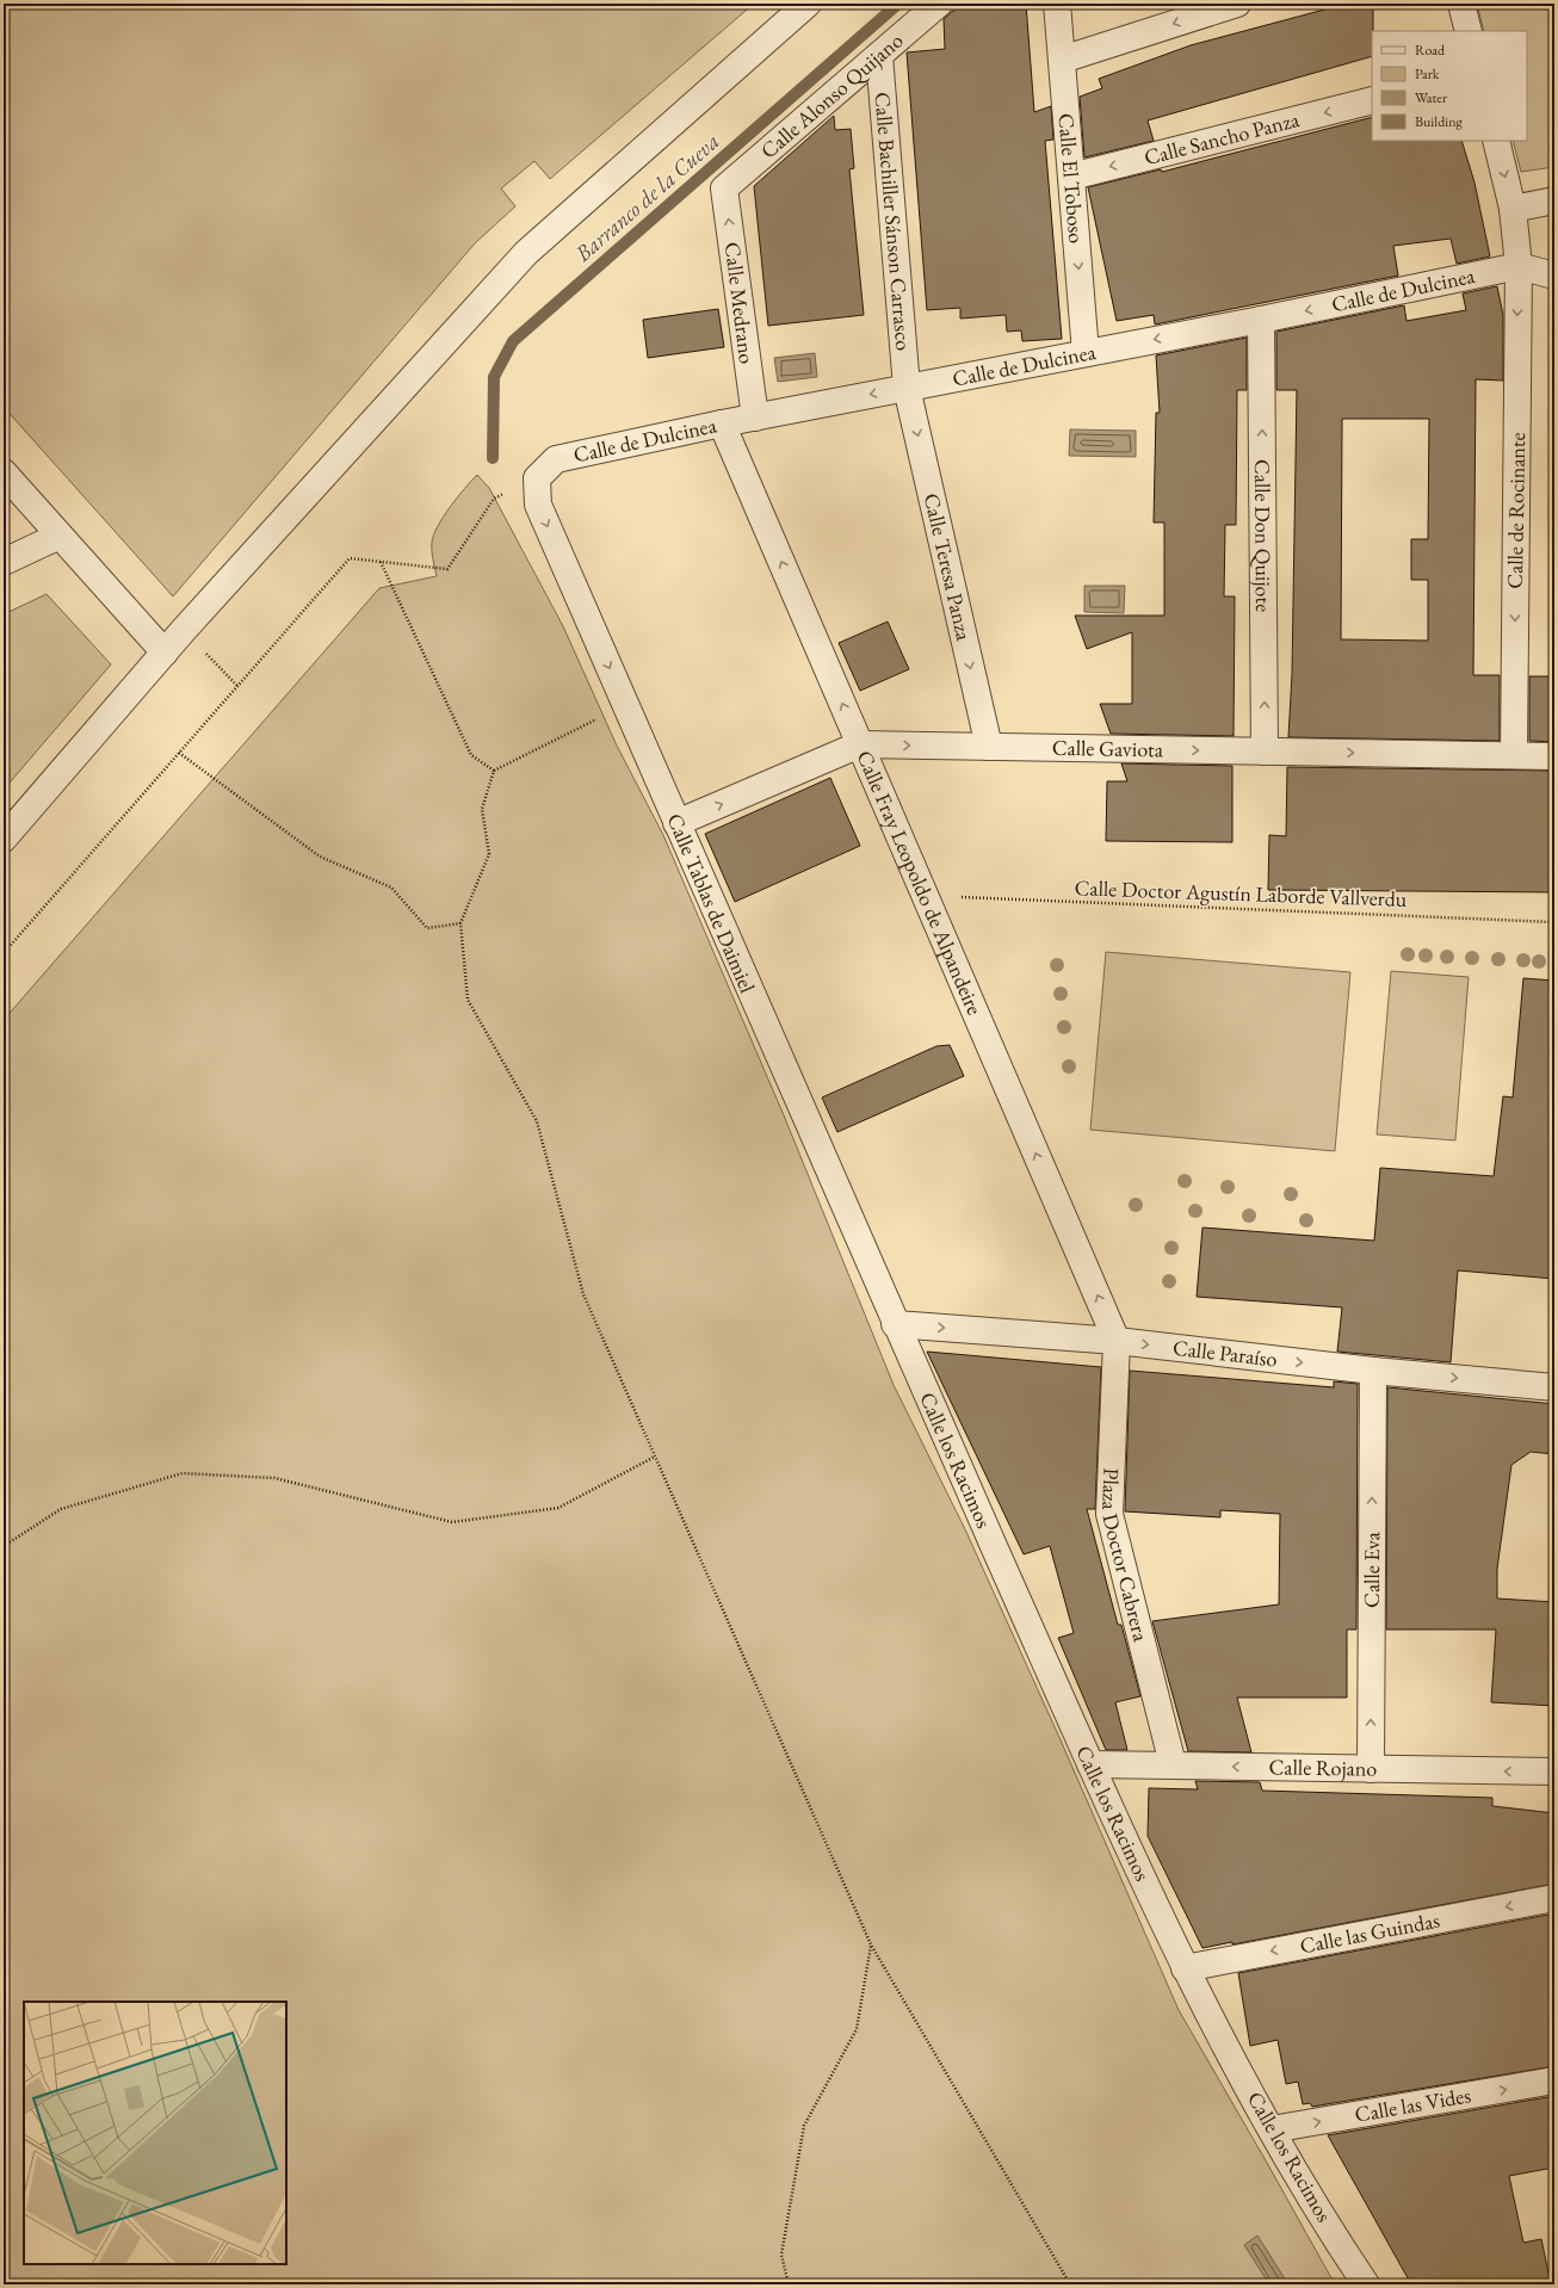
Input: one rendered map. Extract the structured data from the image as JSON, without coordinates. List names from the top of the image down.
{
  "streets": {
    "street": [
      "Calle Alonso Quijano",
      "Calle Sancho Panza",
      "Calle El Toboso",
      "Calle Bachiller Sánson Carrasco",
      "Calle de Dulcinea",
      "Calle Medrano",
      "Calle de Rocinante",
      "Calle Don Quijote",
      "Calle Teresa Panza",
      "Calle Gaviota",
      "Calle Fray Leopoldo de Alpandeire",
      "Calle Tablas de Daimiel",
      "Calle Paraíso",
      "Calle los Racimos",
      "Plaza Doctor Cabrera",
      "Calle Eva",
      "Calle Rojano",
      "Calle las Guindas",
      "Calle las Vides"
    ],
    "path": ["Calle Doctor Agustín Laborde Vallverdu"]
  },
  "crossings": [
    ["Calle Alonso Quijano", "Calle Bachiller Sánson Carrasco"],
    ["Calle Alonso Quijano", "Calle Medrano"],
    ["Calle Sancho Panza", "Calle El Toboso"],
    ["Calle El Toboso", "Calle de Dulcinea"],
    ["Calle Bachiller Sánson Carrasco", "Calle de Dulcinea"],
    ["Calle Bachiller Sánson Carrasco", "Calle Teresa Panza"],
    ["Calle de Dulcinea", "Calle Medrano"],
    ["Calle de Dulcinea", "Calle de Rocinante"],
    ["Calle de Dulcinea", "Calle Don Quijote"],
    ["Calle de Dulcinea", "Calle Teresa Panza"],
    ["Calle de Dulcinea", "Calle Fray Leopoldo de Alpandeire"],
    ["Calle de Dulcinea", "Calle Tablas de Daimiel"],
    ["Calle de Rocinante", "Calle Gaviota"],
    ["Calle Don Quijote", "Calle Gaviota"],
    ["Calle Teresa Panza", "Calle Gaviota"],
    ["Calle Gaviota", "Calle Fray Leopoldo de Alpandeire"],
    ["Calle Gaviota", "Calle Tablas de Daimiel"],
    ["Calle Fray Leopoldo de Alpandeire", "Calle Doctor Agustín Laborde Vallverdu"],
    ["Calle Fray Leopoldo de Alpandeire", "Calle Paraíso"],
    ["Calle Fray Leopoldo de Alpandeire", "Plaza Doctor Cabrera"],
    ["Calle Tablas de Daimiel", "Calle Paraíso"],
    ["Calle Tablas de Daimiel", "Calle los Racimos"],
    ["Calle Paraíso", "Calle los Racimos"],
    ["Calle Paraíso", "Plaza Doctor Cabrera"],
    ["Calle Paraíso", "Calle Eva"],
    ["Calle los Racimos", "Calle Rojano"],
    ["Calle los Racimos", "Calle las Guindas"],
    ["Calle los Racimos", "Calle las Vides"],
    ["Plaza Doctor Cabrera", "Calle Rojano"],
    ["Calle Eva", "Calle Rojano"]
  ],
  "one_way": [
    "Calle El Toboso",
    "Calle de Dulcinea",
    "Calle Medrano",
    "Calle de Rocinante",
    "Calle Don Quijote",
    "Calle Teresa Panza",
    "Calle Gaviota",
    "Calle Fray Leopoldo de Alpandeire",
    "Calle Paraíso",
    "Calle Eva",
    "Calle Rojano",
    "Calle las Guindas",
    "Calle las Vides"
  ],
  "water": ["Barranco de la Cueva"],
  "legend": [
    "Road",
    "Park",
    "Water",
    "Building"
  ]
}
